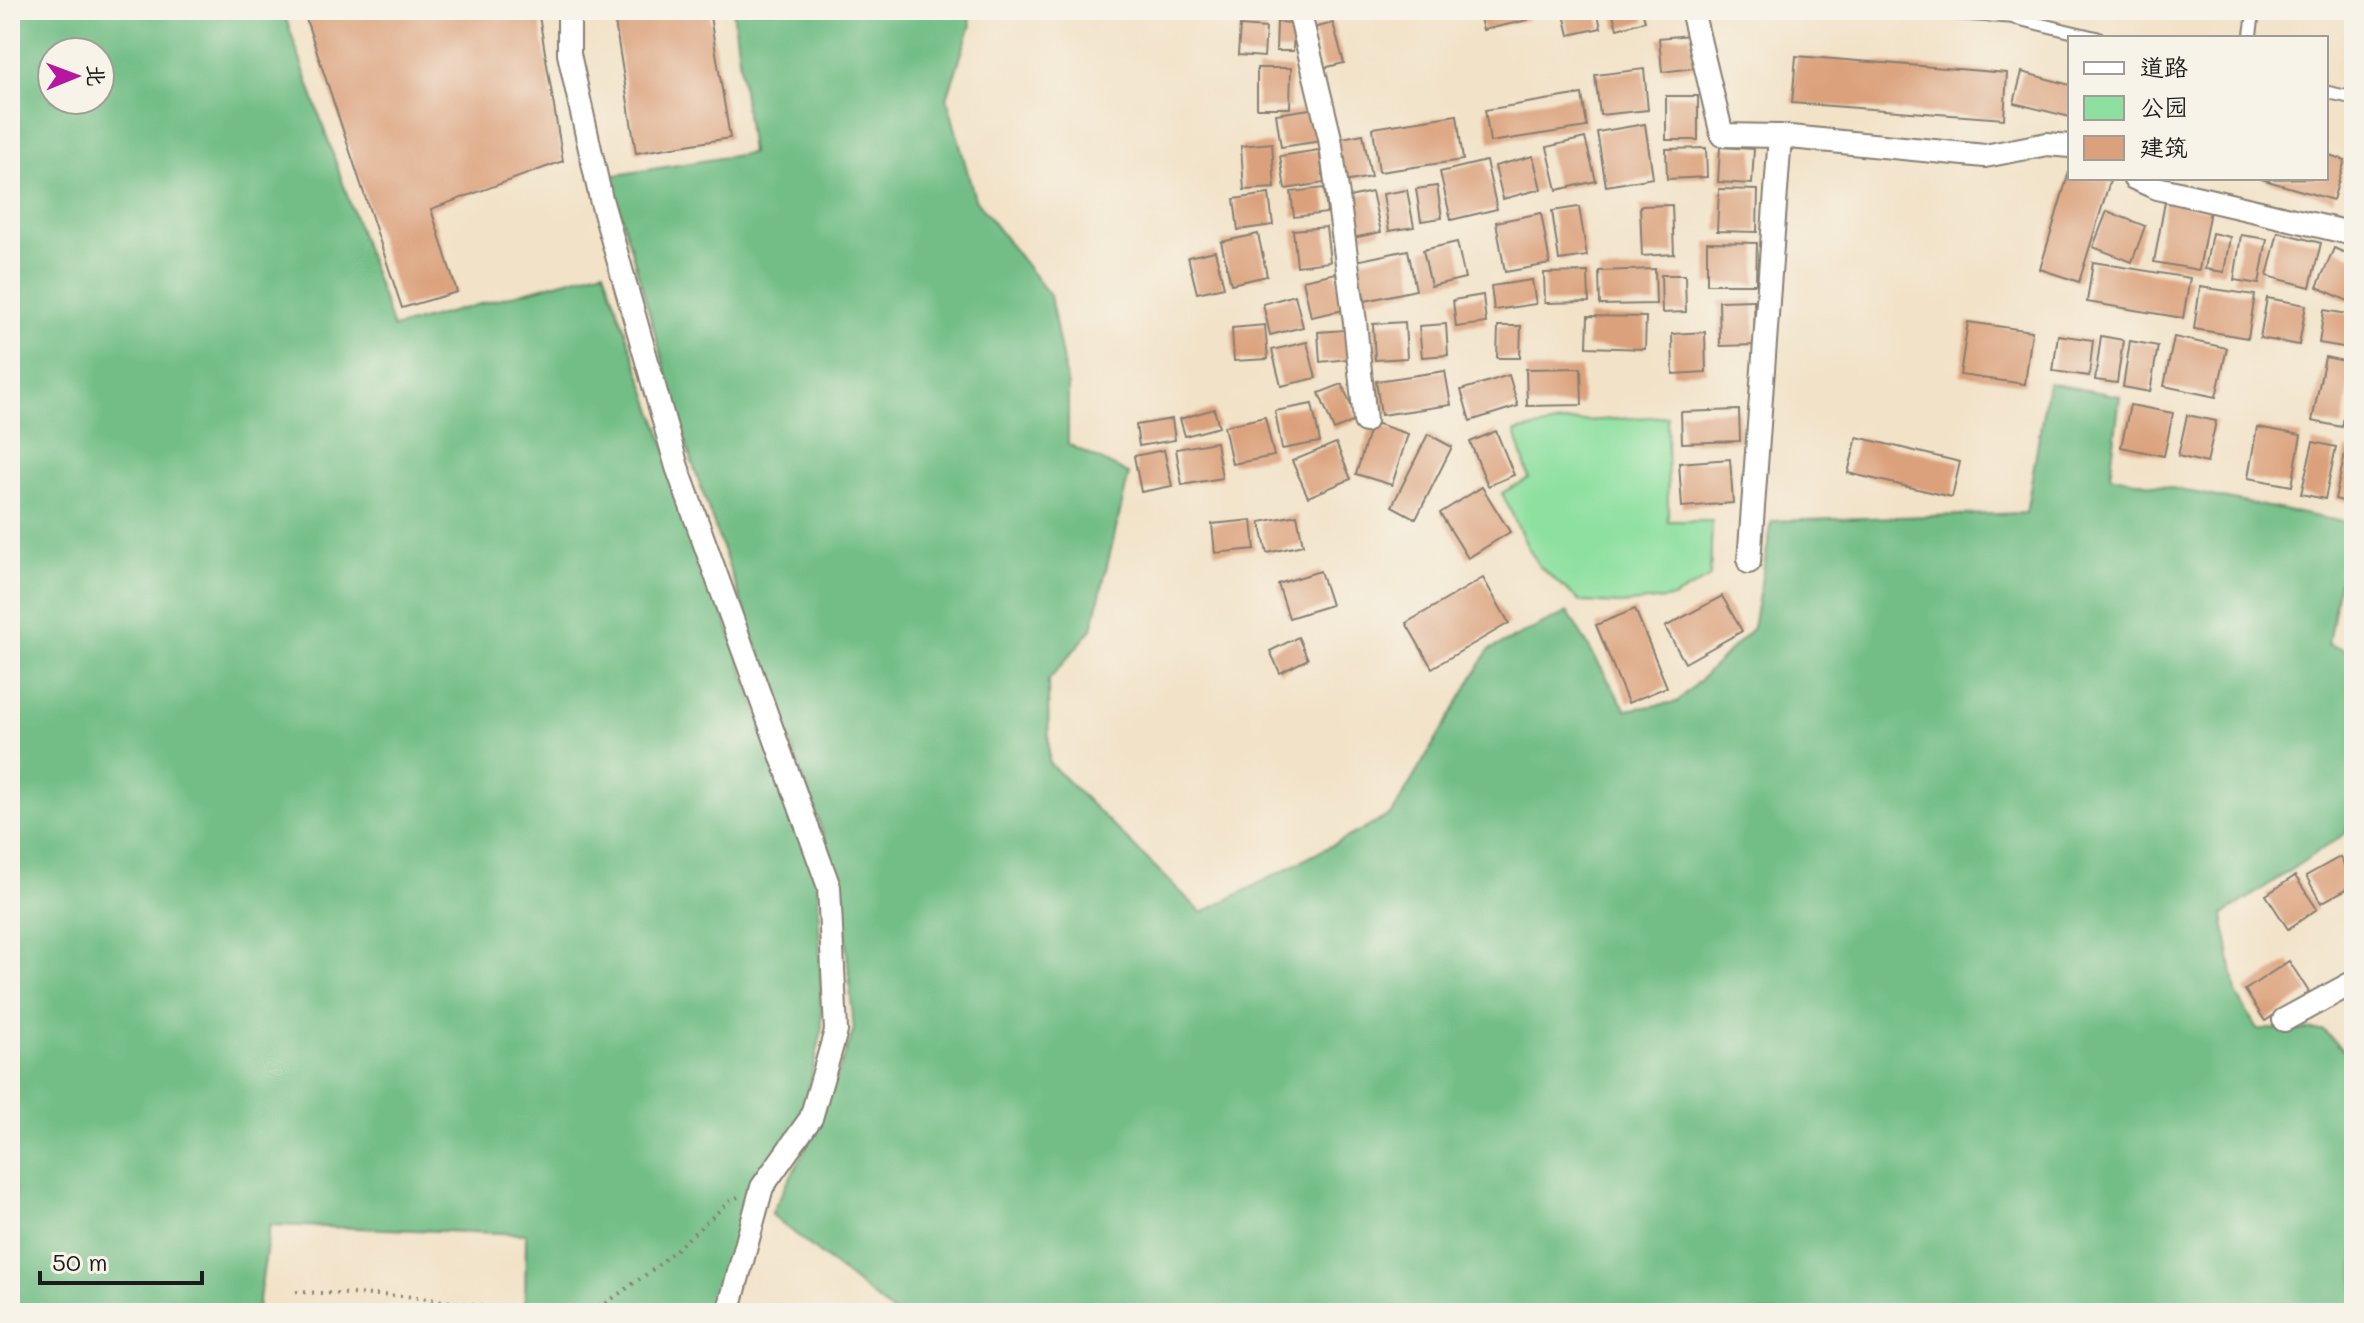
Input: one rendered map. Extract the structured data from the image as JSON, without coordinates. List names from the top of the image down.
{
  "legend": ["道路", "公园", "建筑"],
  "scale_bar": "50 m",
  "north": "right"
}
